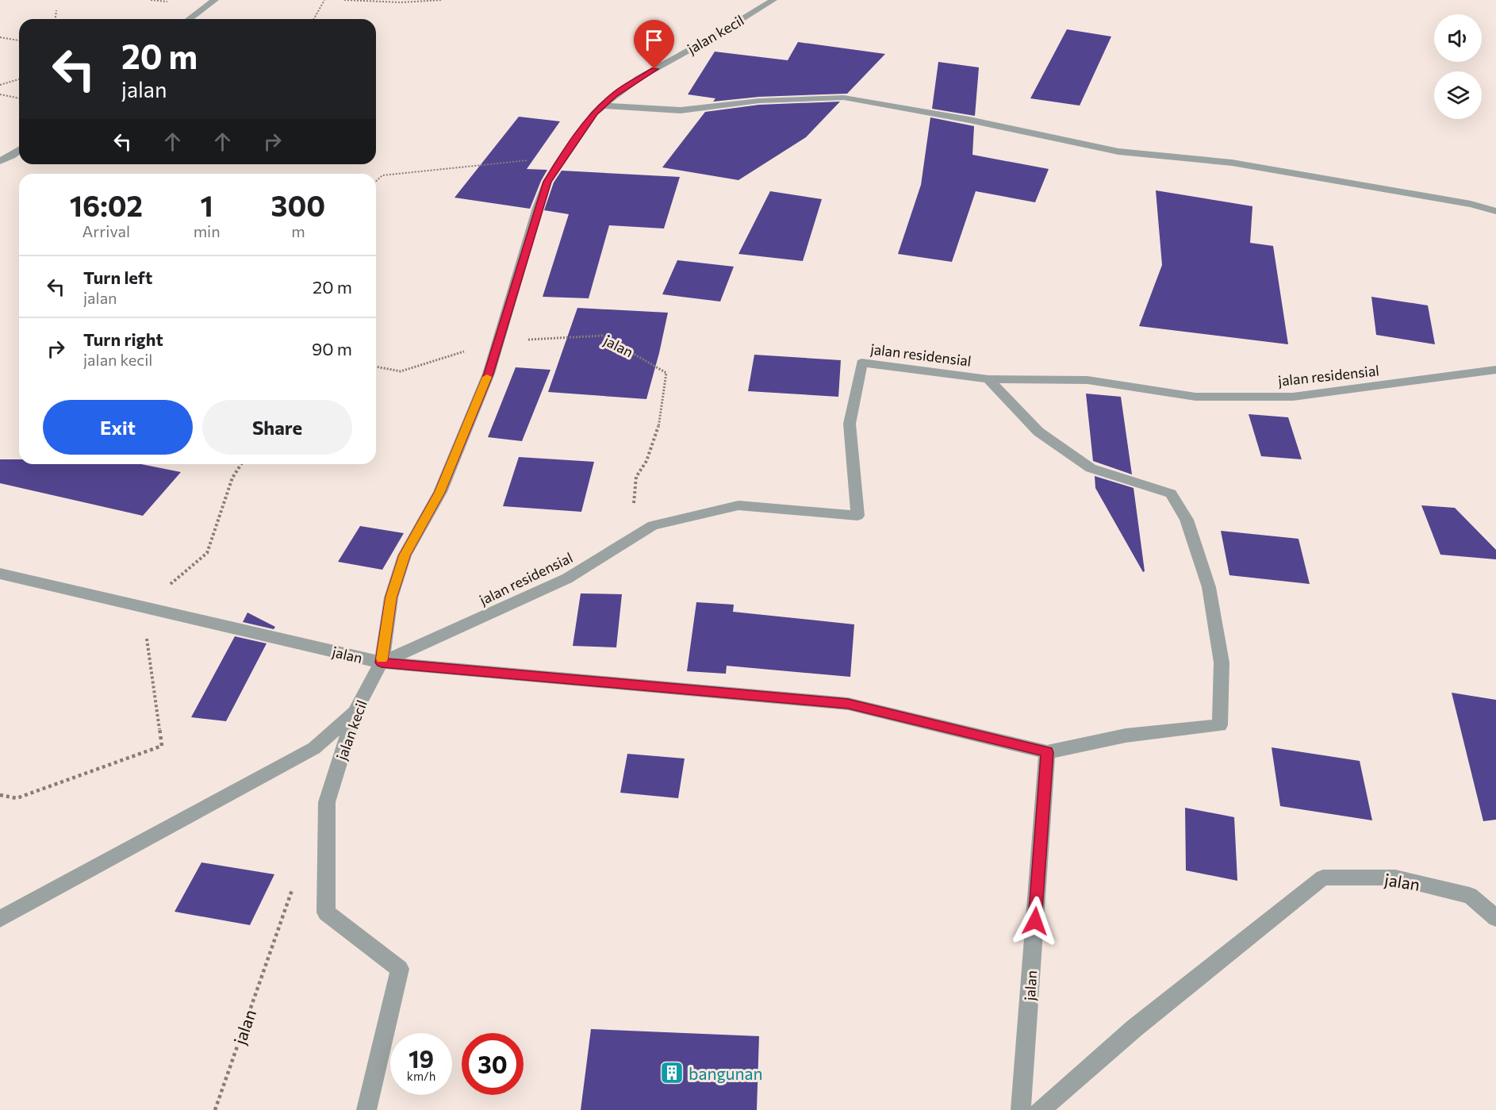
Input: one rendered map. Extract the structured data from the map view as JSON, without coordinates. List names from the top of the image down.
{
  "streets": {
    "street": ["jalan kecil", "jalan", "jalan residensial"]
  },
  "crossings": [
    ["jalan kecil", "jalan"],
    ["jalan kecil", "jalan residensial"],
    ["jalan", "jalan residensial"]
  ],
  "places": {
    "building": ["bangunan"]
  },
  "page": {
    "turn": ["20 m", "jalan"],
    "eta": [
      "16:02",
      "Arrival",
      "1",
      "min",
      "300",
      "m"
    ],
    "list": [
      {
        "name": "Turn left",
        "note": "jalan",
        "value": "20 m"
      },
      {
        "name": "Turn right",
        "note": "jalan kecil",
        "value": "90 m"
      }
    ],
    "buttons": ["Exit", "Share"],
    "speed": "19 km/h",
    "limit": "30"
  }
}
